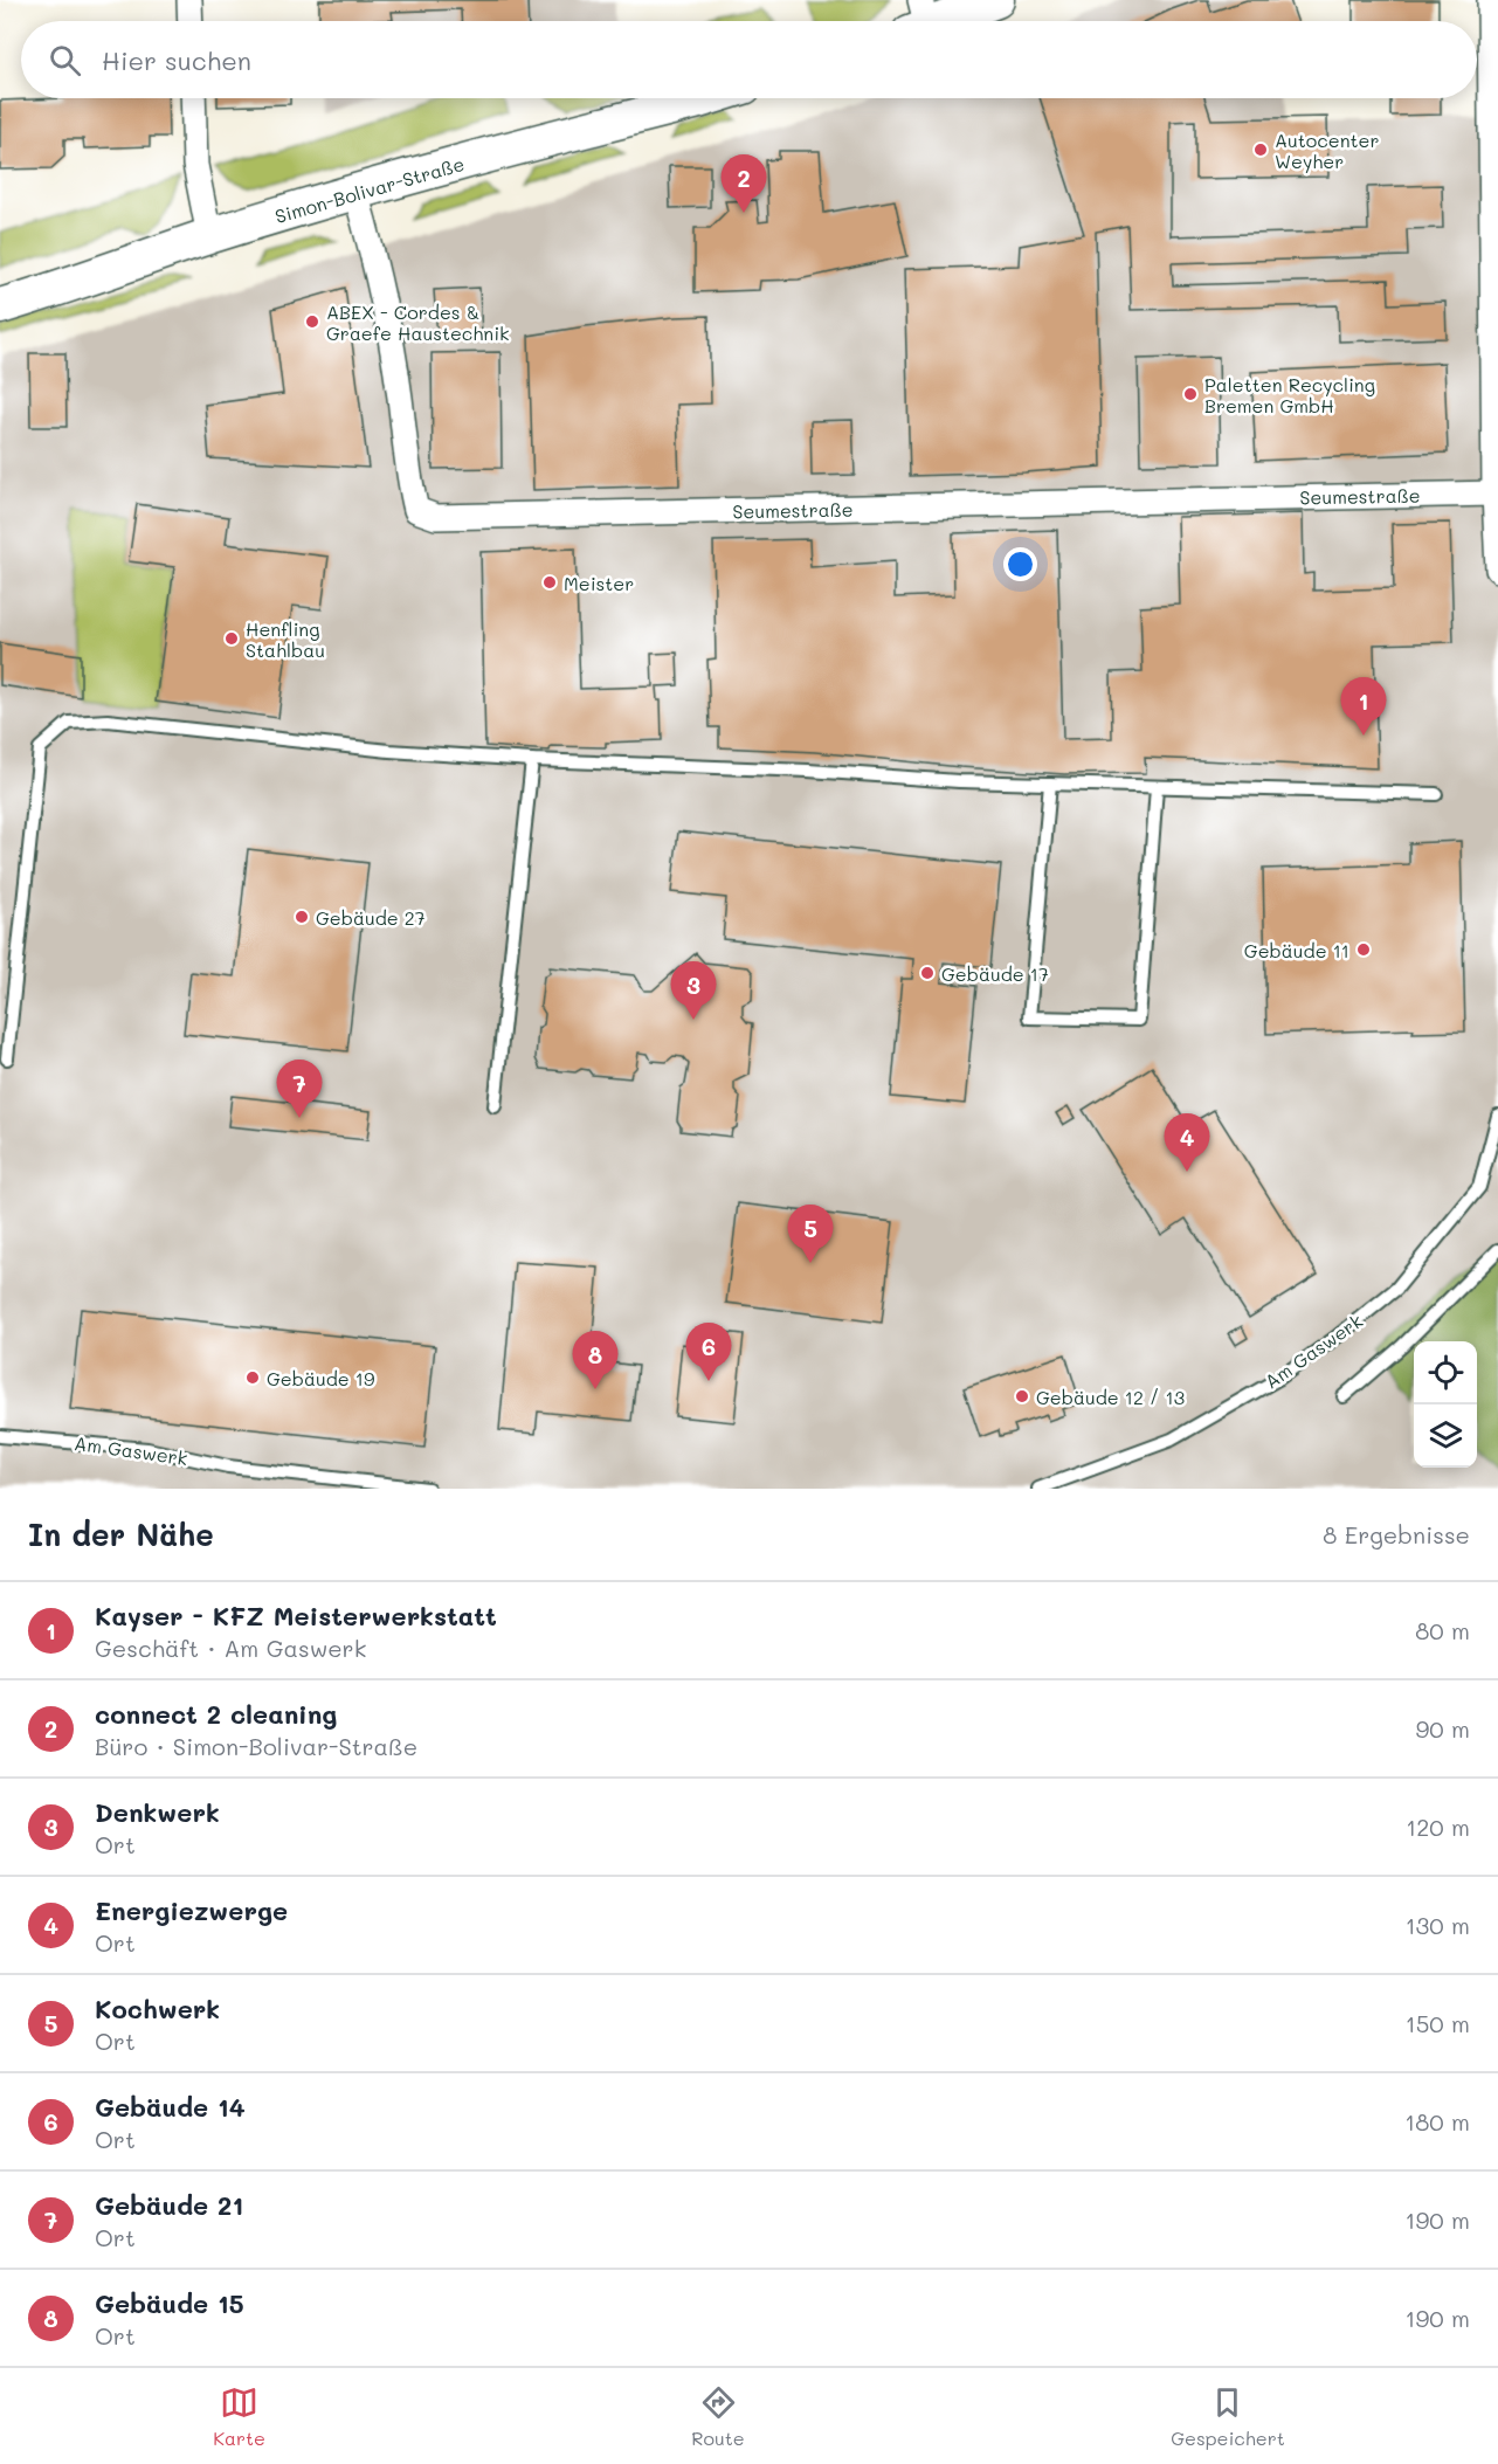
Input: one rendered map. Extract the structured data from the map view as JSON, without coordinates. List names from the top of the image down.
{
  "streets": {
    "street": ["Simon-Bolivar-Straße", "Seumestraße"],
    "lane": ["Am Gaswerk"]
  },
  "crossings": [
    ["Simon-Bolivar-Straße", "Seumestraße"]
  ],
  "places": [
    "Autocenter Weyher",
    "ABEX - Cordes & Graefe Haustechnik",
    "Paletten Recycling Bremen GmbH",
    "Meister",
    "Henfling Stahlbau",
    "Gebäude 27",
    "Gebäude 11",
    "Gebäude 17",
    "Gebäude 19",
    "Gebäude 12 / 13"
  ],
  "page": {
    "search": "Hier suchen",
    "pins": [
      "2",
      "1",
      "3",
      "7",
      "4",
      "5",
      "6",
      "8"
    ],
    "heading": ["In der Nähe", "8 Ergebnisse"],
    "list": [
      {
        "mark": "1",
        "name": "Kayser - KFZ Meisterwerkstatt",
        "note": "Geschäft · Am Gaswerk",
        "value": "80 m"
      },
      {
        "mark": "2",
        "name": "connect 2 cleaning",
        "note": "Büro · Simon-Bolivar-Straße",
        "value": "90 m"
      },
      {
        "mark": "3",
        "name": "Denkwerk",
        "note": "Ort",
        "value": "120 m"
      },
      {
        "mark": "4",
        "name": "Energiezwerge",
        "note": "Ort",
        "value": "130 m"
      },
      {
        "mark": "5",
        "name": "Kochwerk",
        "note": "Ort",
        "value": "150 m"
      },
      {
        "mark": "6",
        "name": "Gebäude 14",
        "note": "Ort",
        "value": "180 m"
      },
      {
        "mark": "7",
        "name": "Gebäude 21",
        "note": "Ort",
        "value": "190 m"
      },
      {
        "mark": "8",
        "name": "Gebäude 15",
        "note": "Ort",
        "value": "190 m"
      }
    ],
    "nav": ["Karte", "Route", "Gespeichert"]
  }
}
